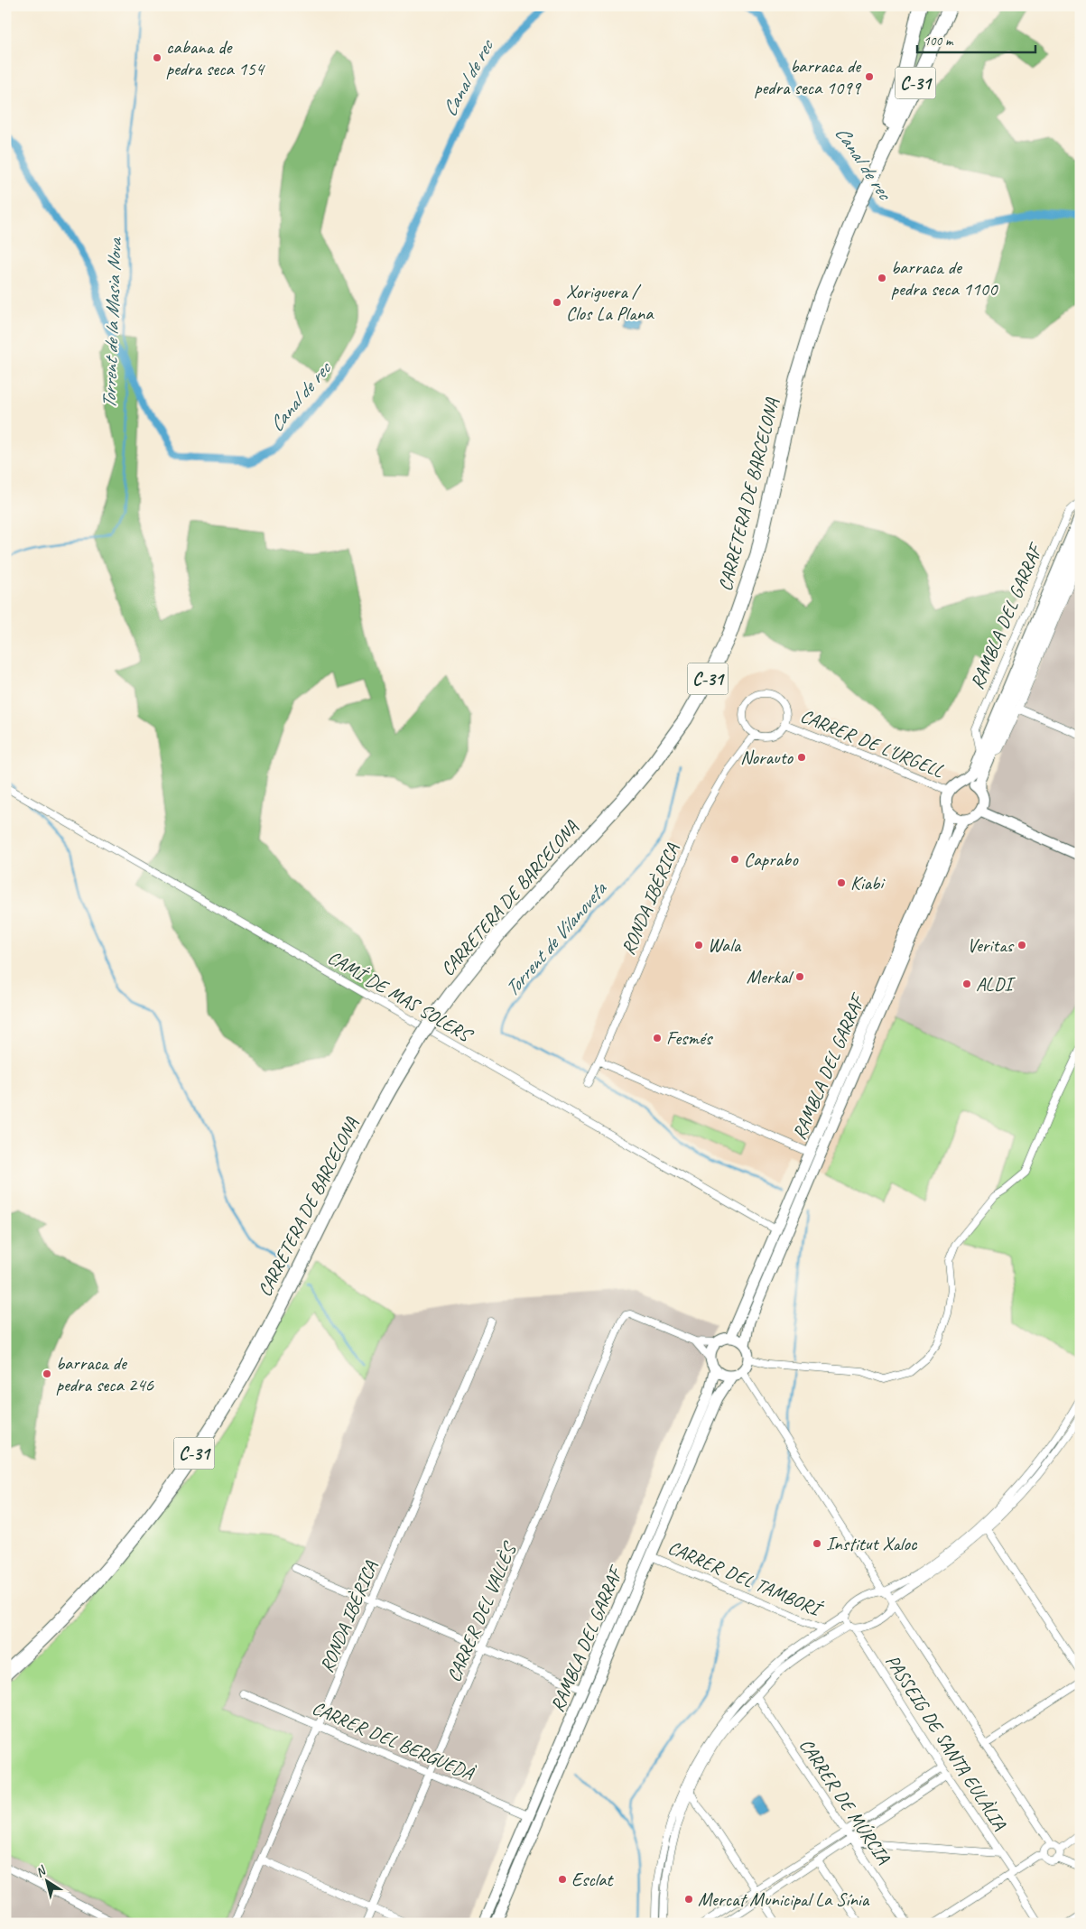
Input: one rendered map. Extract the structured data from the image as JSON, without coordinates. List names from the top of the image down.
{
  "streets": {
    "highway": ["C-31", "CARRETERA DE BARCELONA"],
    "street": [
      "RAMBLA DEL GARRAF",
      "CARRER DE L'URGELL",
      "RONDA IBÈRICA",
      "CAMÍ DE MAS SOLERS",
      "CARRER DEL TAMBORÍ",
      "CARRER DEL VALLÈS",
      "CARRER DEL BERGUEDÀ",
      "PASSEIG DE SANTA EULÀLIA",
      "CARRER DE MÚRCIA"
    ]
  },
  "crossings": [
    ["C-31", "CARRETERA DE BARCELONA"],
    ["RAMBLA DEL GARRAF", "CARRER DE L'URGELL"],
    ["RAMBLA DEL GARRAF", "CAMÍ DE MAS SOLERS"],
    ["RAMBLA DEL GARRAF", "CARRER DEL TAMBORÍ"],
    ["RAMBLA DEL GARRAF", "CARRER DEL BERGUEDÀ"],
    ["RAMBLA DEL GARRAF", "PASSEIG DE SANTA EULÀLIA"],
    ["CARRER DE L'URGELL", "RONDA IBÈRICA"],
    ["RONDA IBÈRICA", "CARRER DEL BERGUEDÀ"],
    ["CARRER DEL VALLÈS", "CARRER DEL BERGUEDÀ"]
  ],
  "water": ["Canal de rec", "Torrent de la Masia Nova", "Torrent de Vilanoveta"],
  "places": [
    "cabana de pedra seca 154",
    "barraca de pedra seca 1099",
    "barraca de pedra seca 1100",
    "Xoriguera / Clos La Plana",
    "Norauto",
    "Caprabo",
    "Kiabi",
    "Wala",
    "Veritas",
    "Merkal",
    "ALDI",
    "Fesmés",
    "barraca de pedra seca 246",
    "Institut Xaloc",
    "Esclat",
    "Mercat Municipal La Sínia"
  ],
  "scale_bar": "100 m",
  "north": "top left"
}
